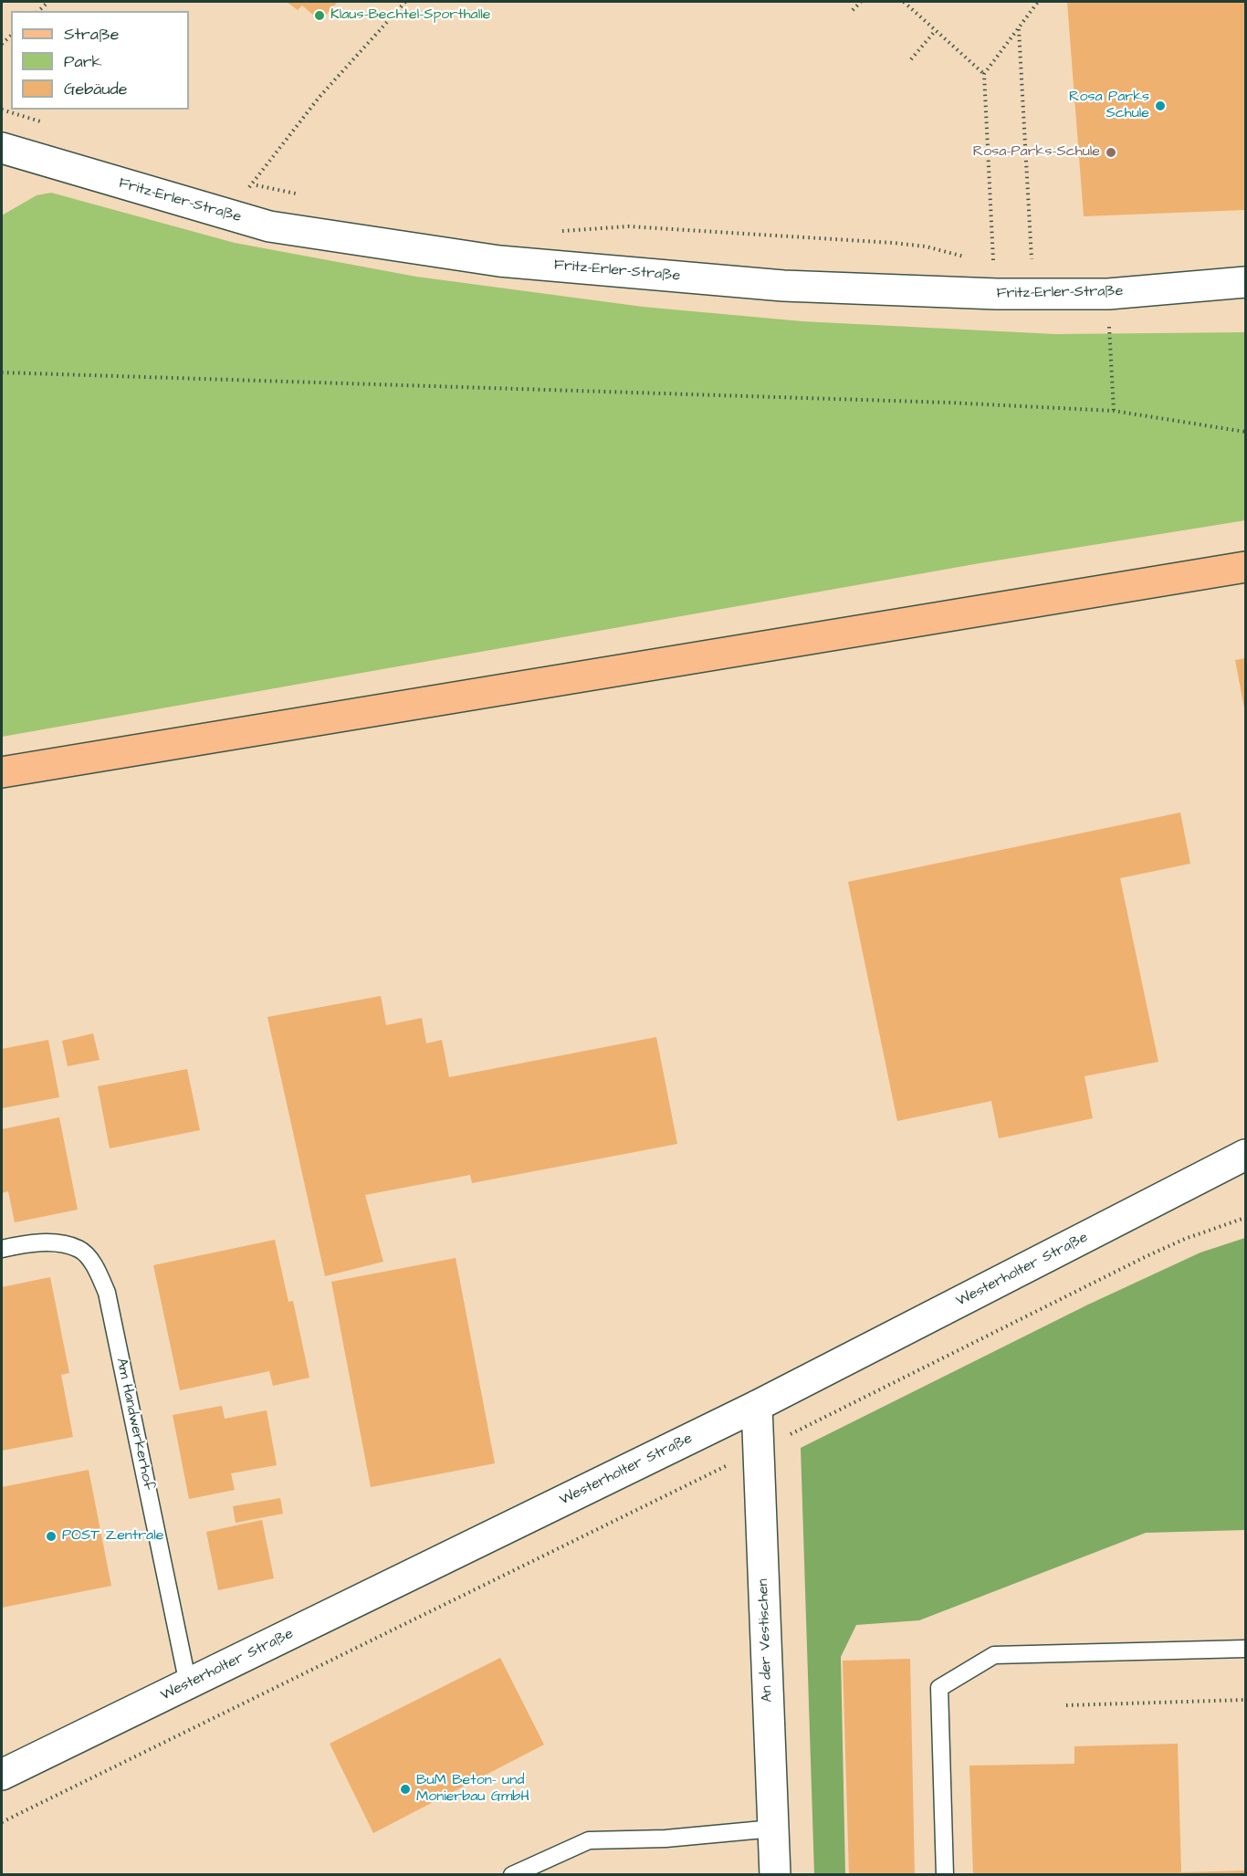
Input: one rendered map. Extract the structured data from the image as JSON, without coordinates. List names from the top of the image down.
{
  "streets": {
    "street": ["Fritz-Erler-Straße", "Westerholter Straße", "An der Vestischen"],
    "lane": ["Am Handwerkerhof"]
  },
  "crossings": [
    ["Westerholter Straße", "Am Handwerkerhof"],
    ["Westerholter Straße", "An der Vestischen"]
  ],
  "places": [
    "Klaus-Bechtel-Sporthalle",
    "Rosa Parks Schule",
    "Rosa-Parks-Schule",
    "POST Zentrale",
    "BuM Beton- und Monierbau GmbH"
  ],
  "legend": ["Straße", "Park", "Gebäude"]
}
